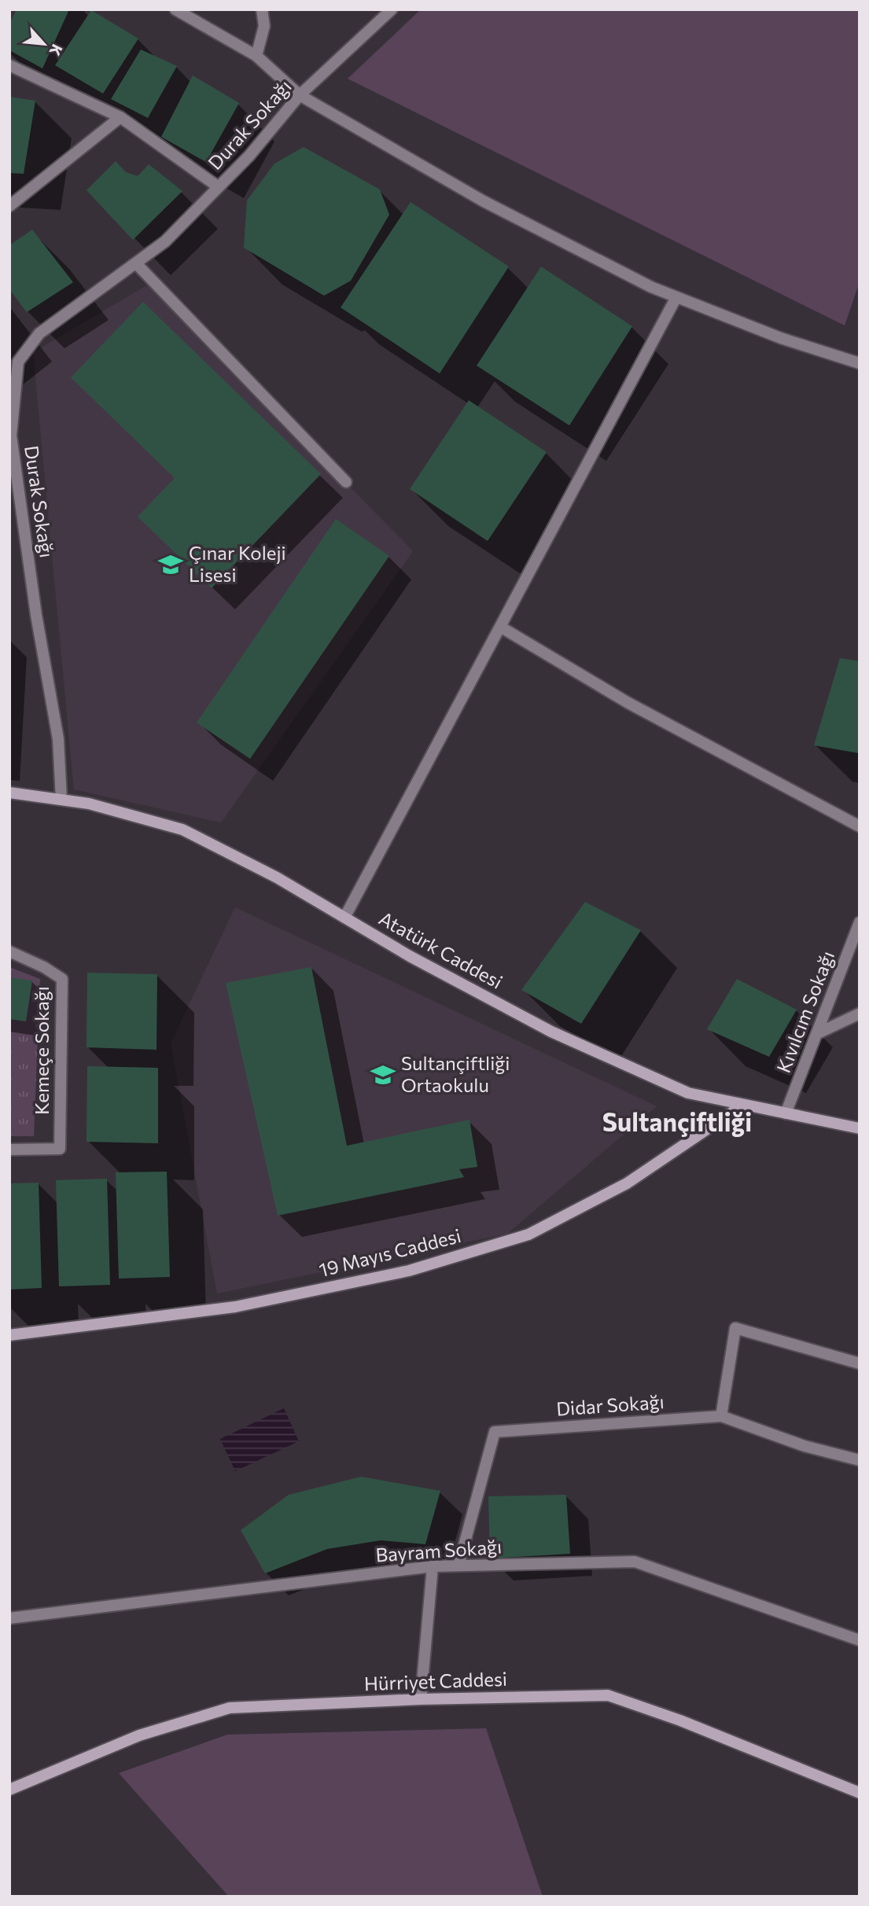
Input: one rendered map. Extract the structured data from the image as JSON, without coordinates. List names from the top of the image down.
{
  "streets": {
    "street": [
      "Durak Sokağı",
      "Atatürk Caddesi",
      "Kıvılcım Sokağı",
      "Kemeçe Sokağı",
      "19 Mayıs Caddesi",
      "Didar Sokağı",
      "Bayram Sokağı",
      "Hürriyet Caddesi"
    ]
  },
  "crossings": [
    ["Durak Sokağı", "Atatürk Caddesi"],
    ["Atatürk Caddesi", "Kıvılcım Sokağı"],
    ["Atatürk Caddesi", "19 Mayıs Caddesi"],
    ["Didar Sokağı", "Bayram Sokağı"]
  ],
  "districts": ["Sultançiftliği"],
  "places": {
    "school or university": ["Çınar Koleji Lisesi", "Sultançiftliği Ortaokulu"]
  },
  "north": "bottom right"
}
